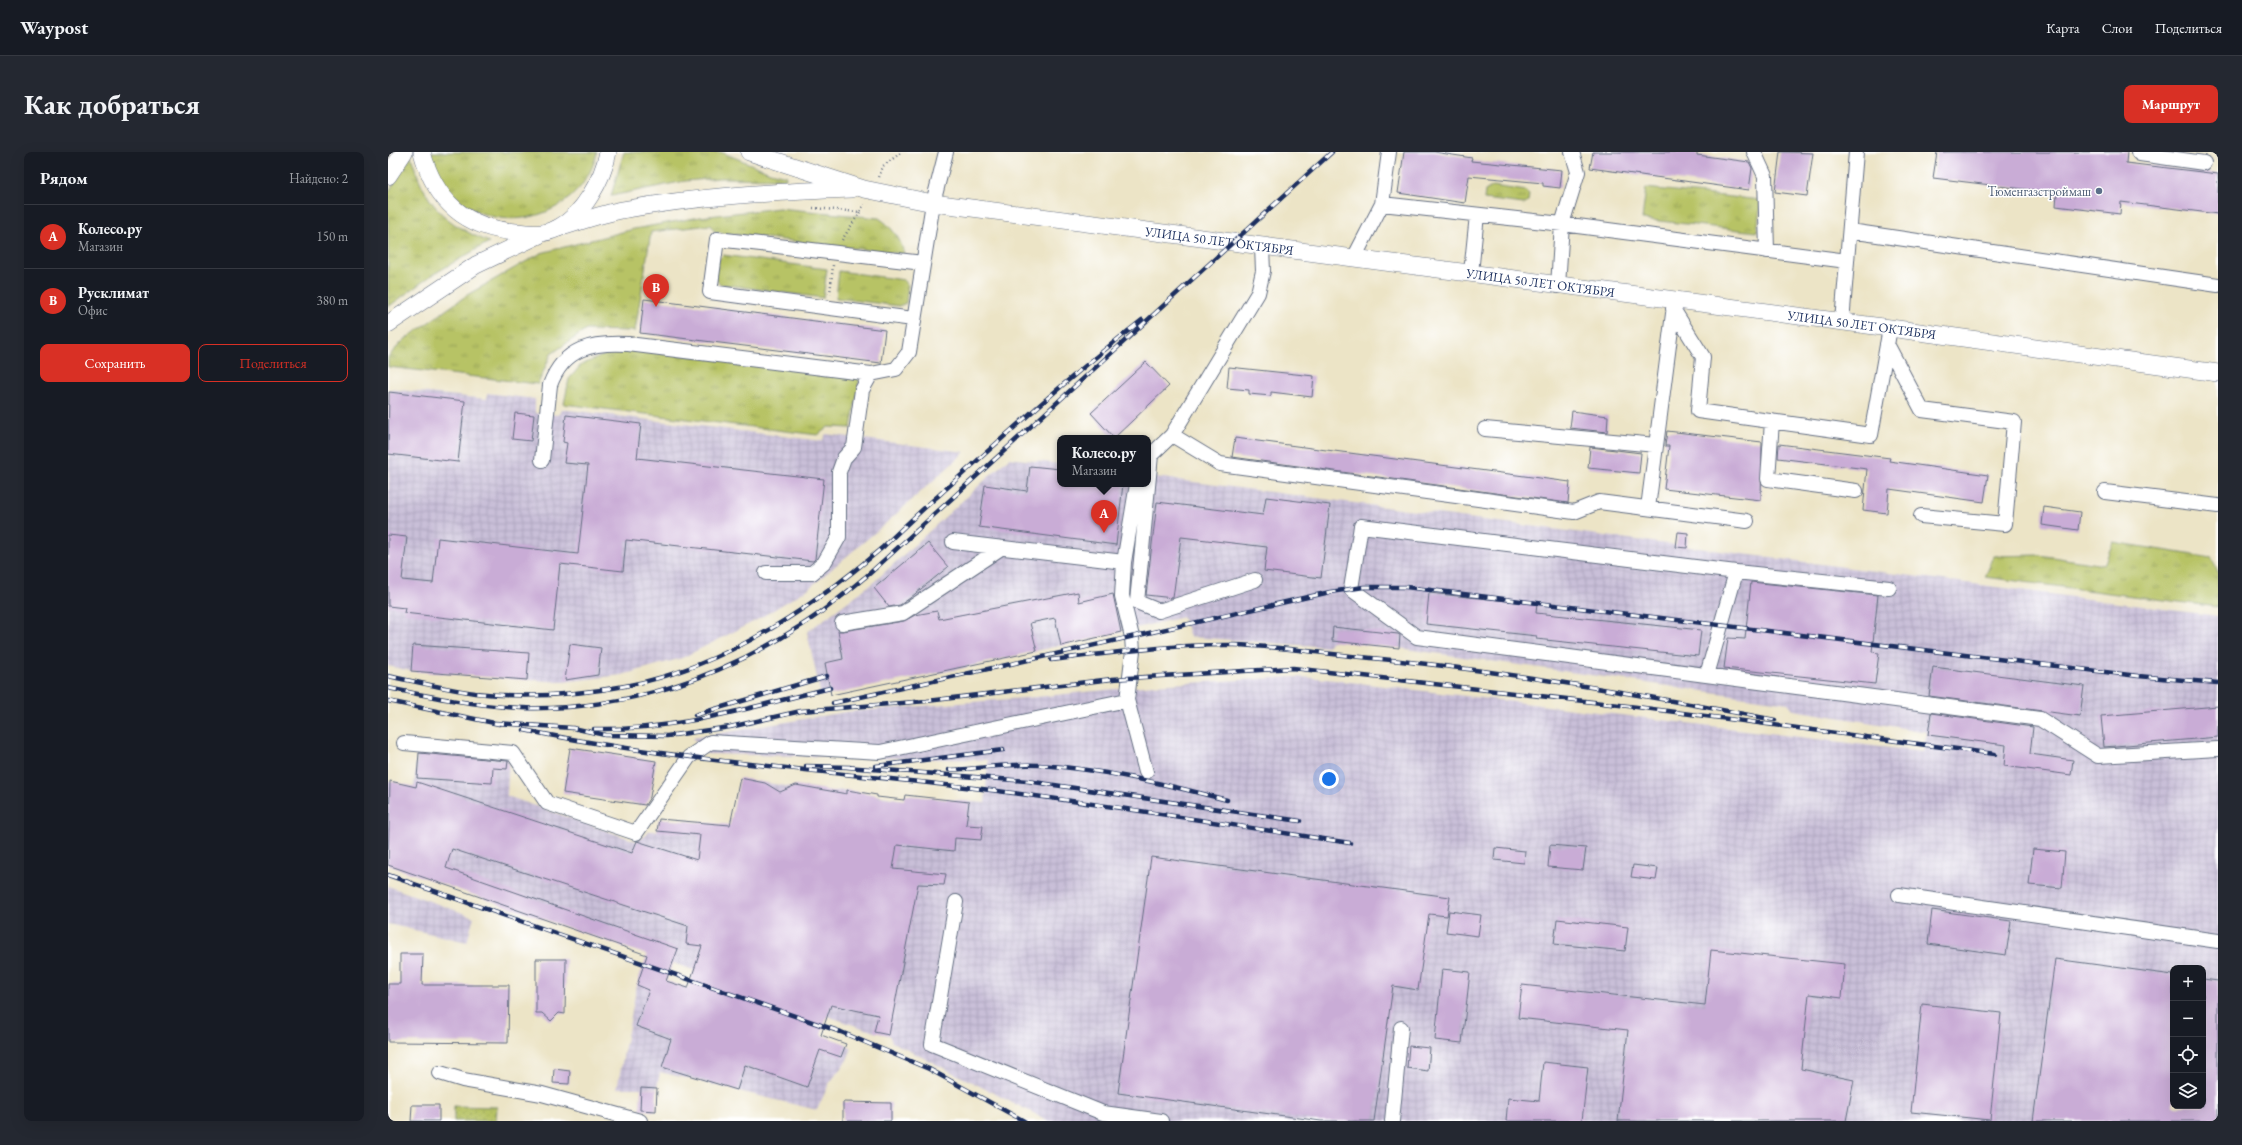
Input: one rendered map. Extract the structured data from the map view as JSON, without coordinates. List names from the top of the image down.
{
  "streets": {
    "main road": ["УЛИЦА 50 ЛЕТ ОКТЯБРЯ"]
  },
  "places": ["Тюменгазстроймаш"],
  "page": {
    "header": "Waypost",
    "nav": ["Карта", "Слои", "Поделиться"],
    "buttons": [
      "Маршрут",
      ["Сохранить", "Поделиться"]
    ],
    "title": "Как добраться",
    "heading": ["Рядом", "Найдено: 2"],
    "list": [
      {
        "mark": "A",
        "name": "Колесо.ру",
        "note": "Магазин",
        "value": "150 m"
      },
      {
        "mark": "B",
        "name": "Русклимат",
        "note": "Офис",
        "value": "380 m"
      }
    ],
    "pins": ["B", "A"],
    "popup": ["Колесо.ру", "Магазин"],
    "map_buttons": ["+", "−"]
  }
}
